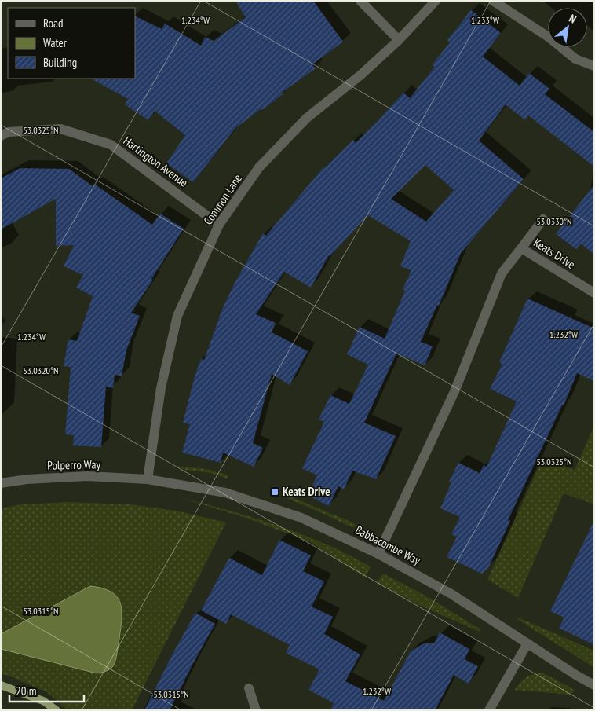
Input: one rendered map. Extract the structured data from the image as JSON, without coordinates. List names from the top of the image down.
{
  "streets": {
    "street": [
      "Hartington Avenue",
      "Common Lane",
      "Keats Drive",
      "Polperro Way",
      "Babbacombe Way"
    ]
  },
  "crossings": [
    ["Hartington Avenue", "Common Lane"],
    ["Common Lane", "Polperro Way"],
    ["Common Lane", "Babbacombe Way"],
    ["Keats Drive", "Babbacombe Way"],
    ["Polperro Way", "Babbacombe Way"]
  ],
  "places": {
    "transit": ["Keats Drive"]
  },
  "legend": ["Road", "Water", "Building"],
  "scale_bar": "20 m",
  "north": "top right",
  "coordinates": [
    "1.234°W",
    "1.233°W",
    "53.0325°N",
    "53.0330°N",
    "1.232°W",
    "53.0320°N",
    "53.0315°N"
  ]
}
